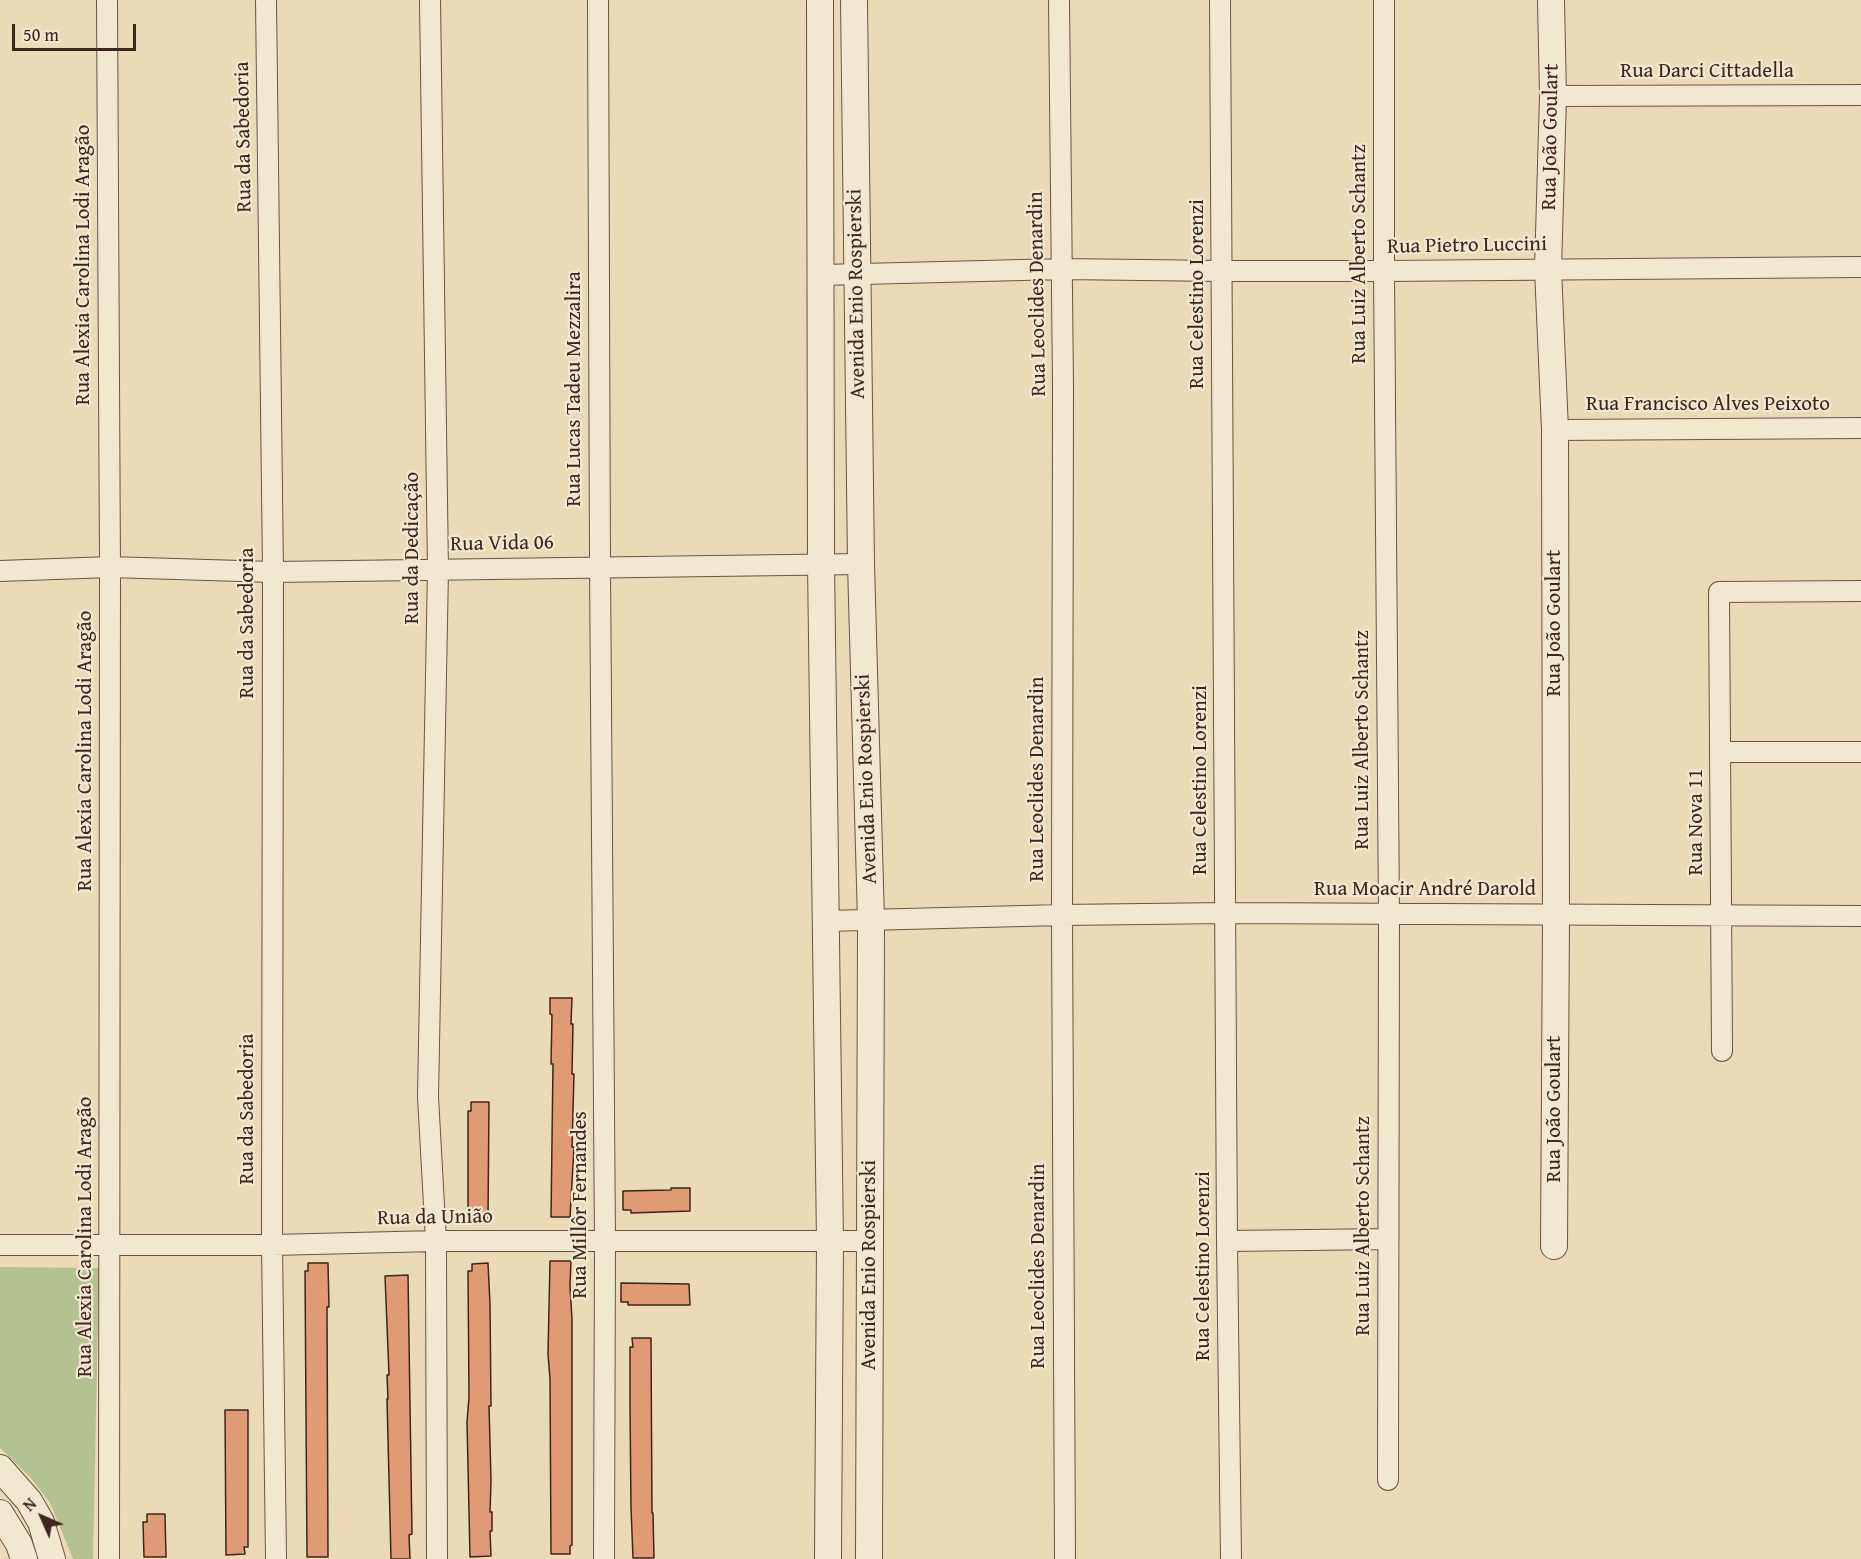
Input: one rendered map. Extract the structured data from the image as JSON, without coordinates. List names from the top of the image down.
{
  "streets": {
    "street": [
      "Rua Darci Cittadella",
      "Rua da Sabedoria",
      "Rua João Goulart",
      "Rua Pietro Luccini",
      "Rua Luiz Alberto Schantz",
      "Rua Alexia Carolina Lodi Aragão",
      "Avenida Enio Rospierski",
      "Rua Leoclides Denardin",
      "Rua Celestino Lorenzi",
      "Rua Lucas Tadeu Mezzalira",
      "Rua Francisco Alves Peixoto",
      "Rua Vida 06",
      "Rua da Dedicação",
      "Rua Nova 11",
      "Rua Moacir André Darold",
      "Rua Millôr Fernandes",
      "Rua da União"
    ]
  },
  "crossings": [
    ["Rua Darci Cittadella", "Rua João Goulart"],
    ["Rua da Sabedoria", "Rua Vida 06"],
    ["Rua da Sabedoria", "Rua da União"],
    ["Rua João Goulart", "Rua Pietro Luccini"],
    ["Rua João Goulart", "Rua Francisco Alves Peixoto"],
    ["Rua João Goulart", "Rua Moacir André Darold"],
    ["Rua Pietro Luccini", "Rua Luiz Alberto Schantz"],
    ["Rua Pietro Luccini", "Avenida Enio Rospierski"],
    ["Rua Pietro Luccini", "Rua Leoclides Denardin"],
    ["Rua Pietro Luccini", "Rua Celestino Lorenzi"],
    ["Rua Luiz Alberto Schantz", "Rua Moacir André Darold"],
    ["Rua Alexia Carolina Lodi Aragão", "Rua Vida 06"],
    ["Rua Alexia Carolina Lodi Aragão", "Rua da União"],
    ["Avenida Enio Rospierski", "Rua Vida 06"],
    ["Avenida Enio Rospierski", "Rua Moacir André Darold"],
    ["Avenida Enio Rospierski", "Rua da União"],
    ["Rua Leoclides Denardin", "Rua Moacir André Darold"],
    ["Rua Celestino Lorenzi", "Rua Moacir André Darold"],
    ["Rua Lucas Tadeu Mezzalira", "Rua Vida 06"],
    ["Rua Lucas Tadeu Mezzalira", "Rua Millôr Fernandes"],
    ["Rua Vida 06", "Rua da Dedicação"],
    ["Rua da Dedicação", "Rua da União"],
    ["Rua Nova 11", "Rua Moacir André Darold"],
    ["Rua Millôr Fernandes", "Rua da União"]
  ],
  "scale_bar": "50 m",
  "north": "top left"
}
